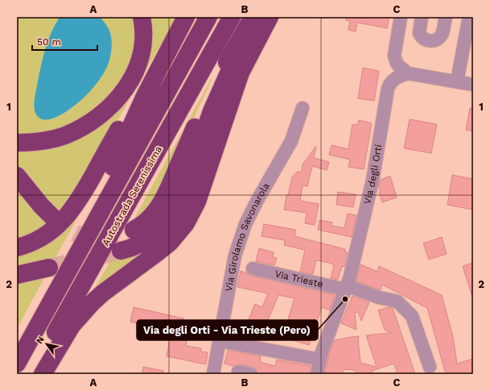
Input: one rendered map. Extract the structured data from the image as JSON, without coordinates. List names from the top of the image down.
{
  "streets": {
    "highway": ["Autostrada Serenissima"],
    "street": ["Via degli Orti", "Via Girolamo Savonarola", "Via Trieste"]
  },
  "crossings": [
    ["Via degli Orti", "Via Trieste"]
  ],
  "places": ["Via degli Orti - Via Trieste (Pero)"],
  "scale_bar": "50 m",
  "north": "top left",
  "grid": {
    "columns": ["A", "B", "C"],
    "rows": ["1", "2"]
  }
}
